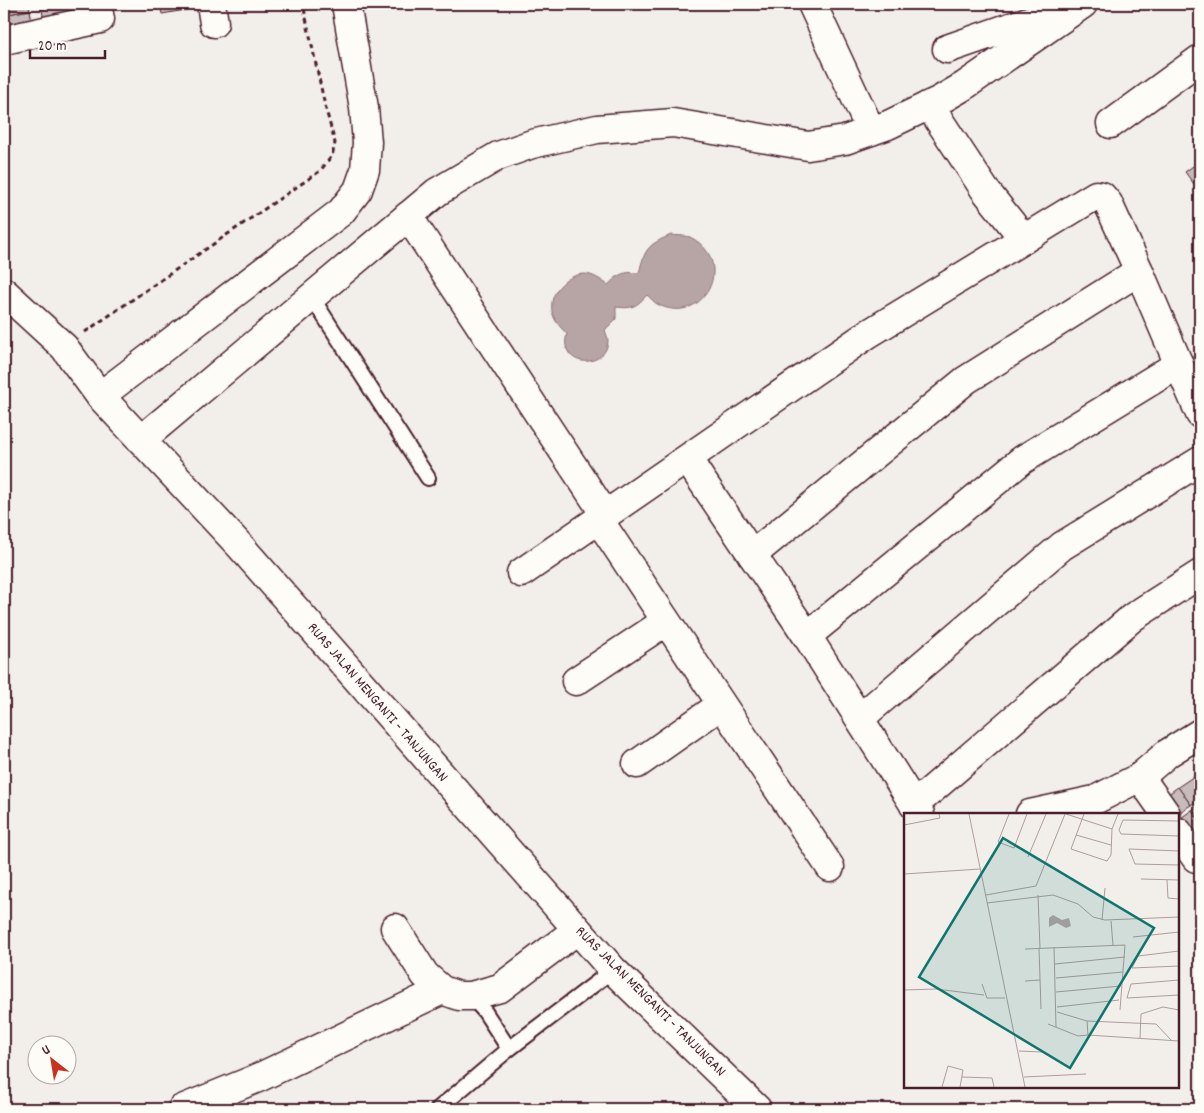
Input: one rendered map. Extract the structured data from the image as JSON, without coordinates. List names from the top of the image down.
{
  "streets": {
    "street": ["RUAS JALAN MENGANTI - TANJUNGAN"]
  },
  "scale_bar": "20 m",
  "north": "top left"
}
